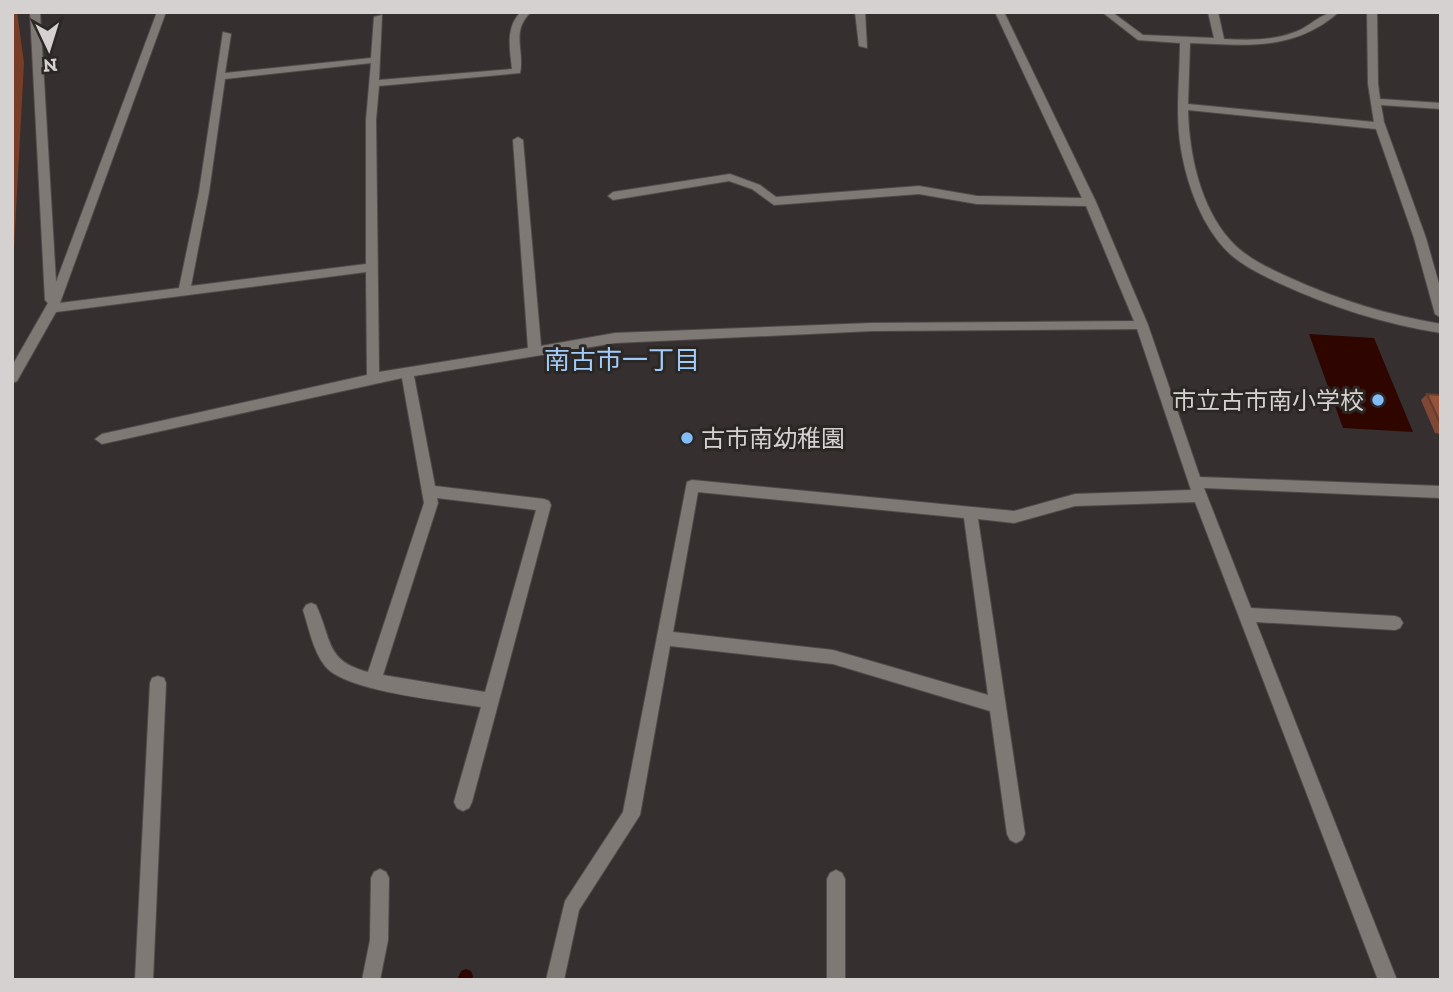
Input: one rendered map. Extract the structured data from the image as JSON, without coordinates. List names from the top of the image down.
{
  "districts": ["南古市一丁目"],
  "places": ["市立古市南小学校", "古市南幼稚園"],
  "north": "bottom"
}
